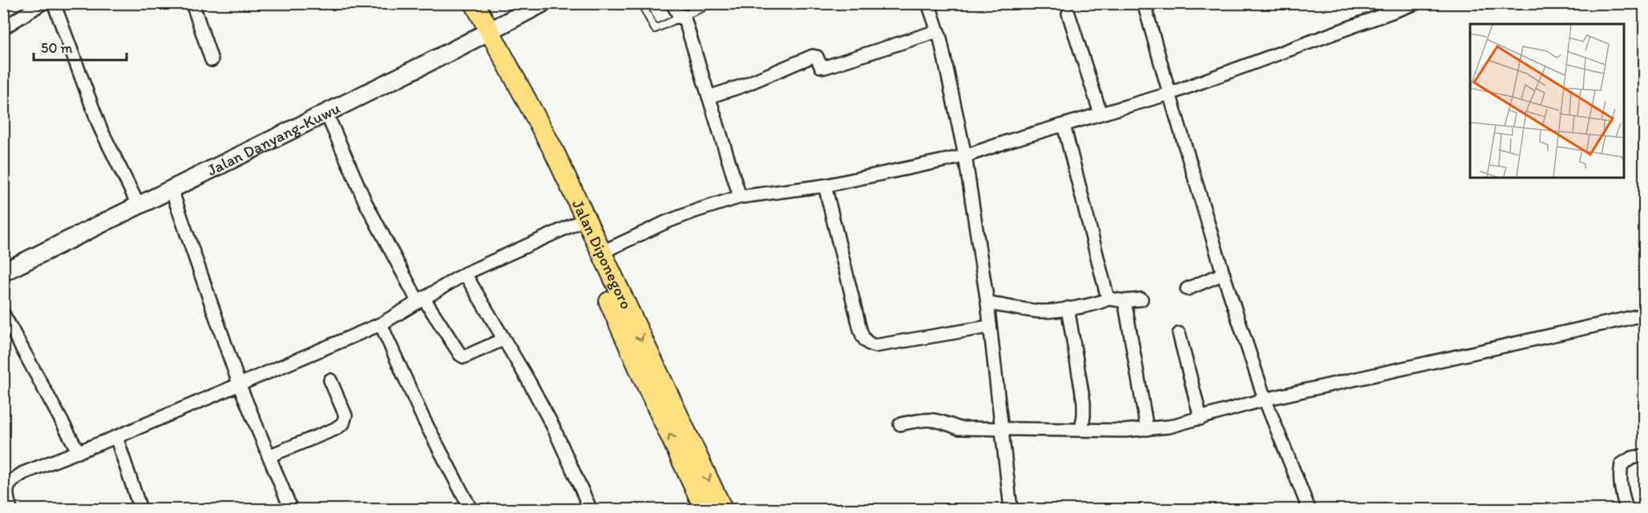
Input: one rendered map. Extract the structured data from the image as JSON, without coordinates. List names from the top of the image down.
{
  "streets": {
    "main road": ["Jalan Danyang-Kuwu", "Jalan Diponegoro"]
  },
  "crossings": [
    ["Jalan Danyang-Kuwu", "Jalan Diponegoro"]
  ],
  "scale_bar": "50 m"
}
